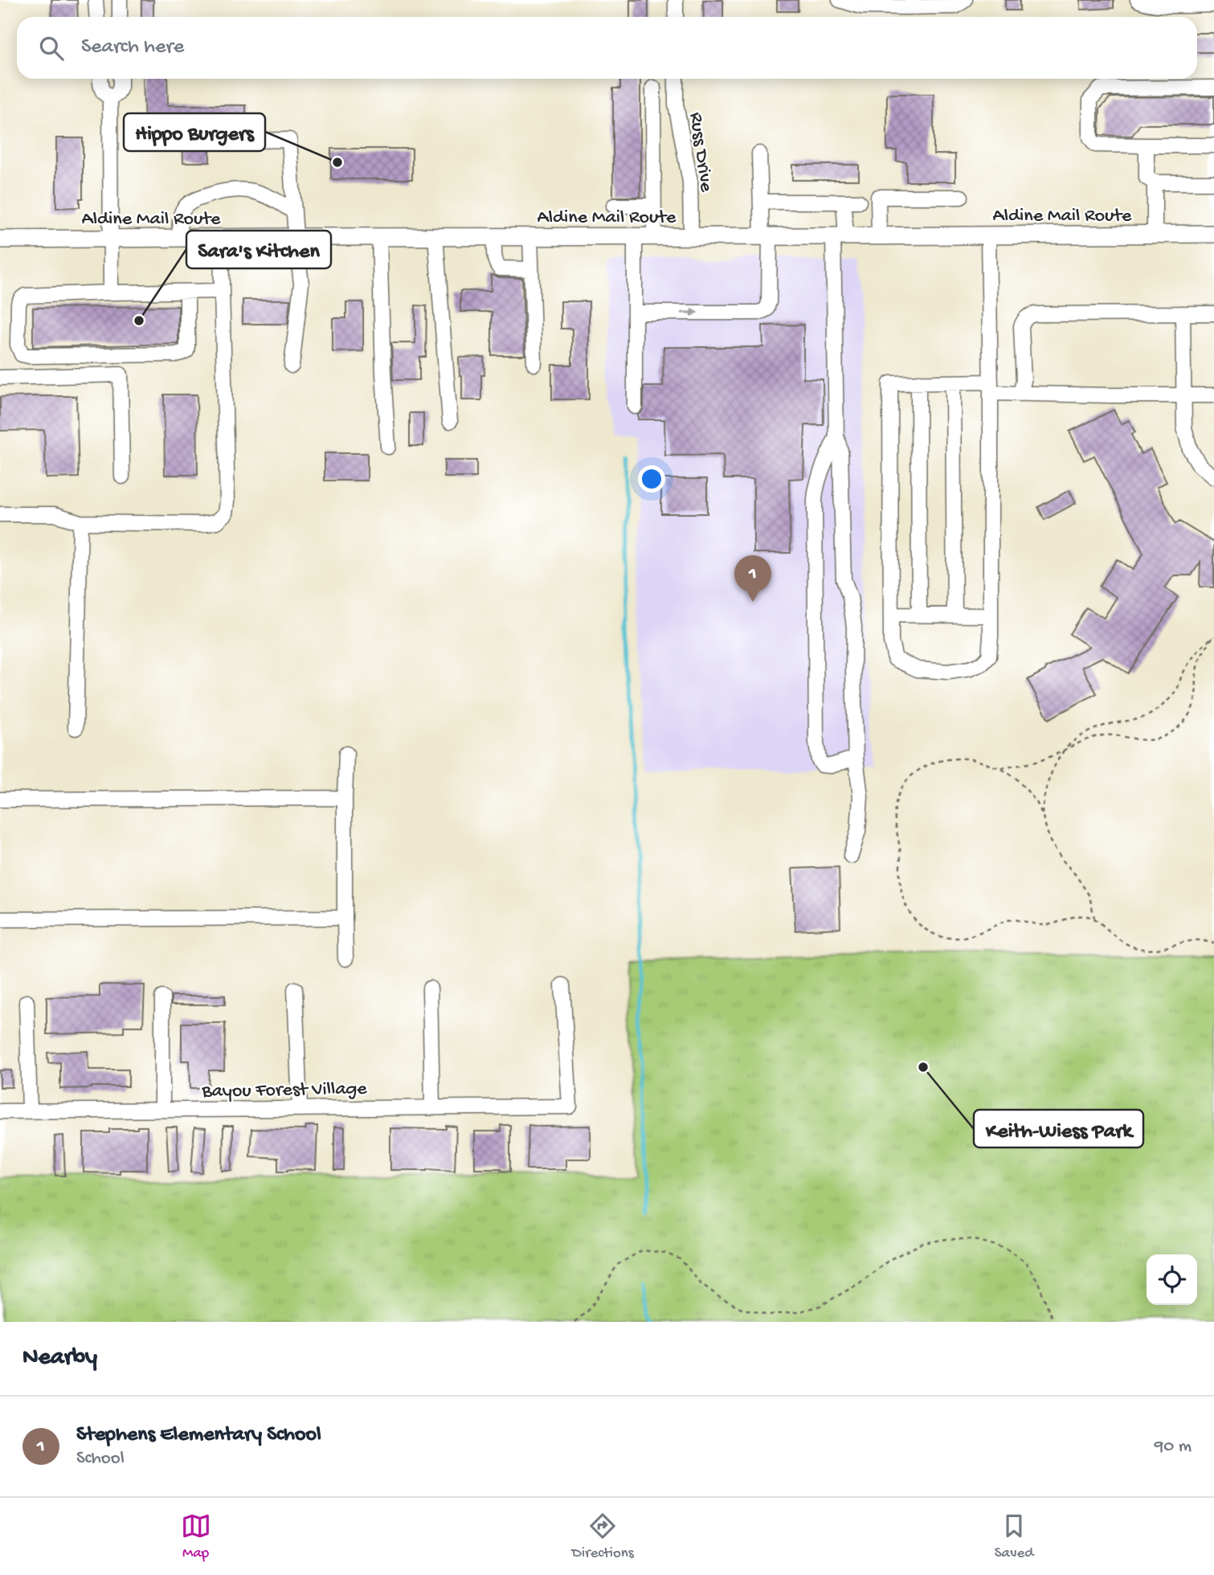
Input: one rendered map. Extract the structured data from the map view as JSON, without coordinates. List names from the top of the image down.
{
  "streets": {
    "main road": ["Aldine Mail Route"],
    "street": ["Russ Drive", "Bayou Forest Village"]
  },
  "crossings": [
    ["Russ Drive", "Aldine Mail Route"]
  ],
  "places": ["Hippo Burgers", "Sara's Kitchen", "Keith-Wiess Park"],
  "page": {
    "search": "Search here",
    "pins": "1",
    "heading": "Nearby",
    "list": [
      {
        "mark": "1",
        "name": "Stephens Elementary School",
        "note": "School",
        "value": "90 m"
      }
    ],
    "nav": ["Map", "Directions", "Saved"]
  }
}
